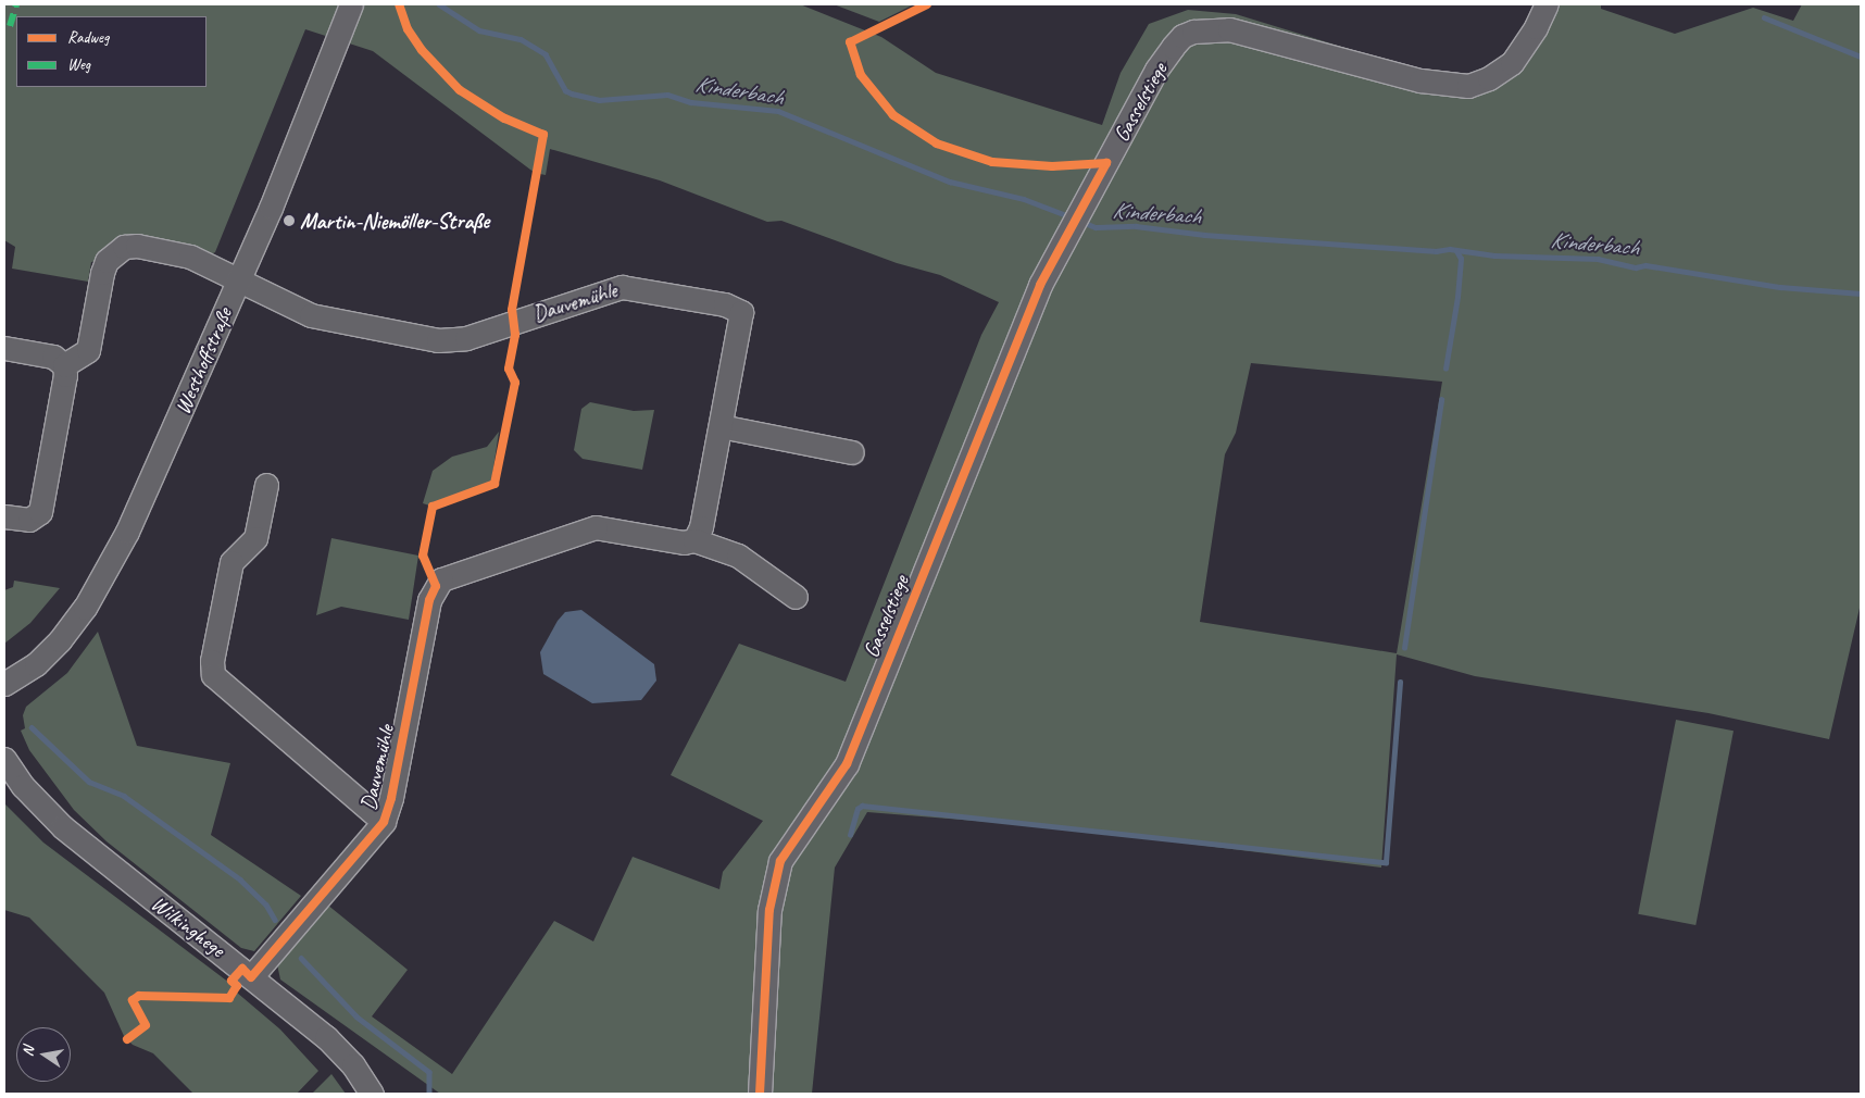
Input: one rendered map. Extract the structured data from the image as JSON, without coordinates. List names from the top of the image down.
{
  "streets": {
    "street": [
      "Gasselstiege",
      "Dauvemühle",
      "Westhoffstraße",
      "Wilkinghege"
    ]
  },
  "crossings": [
    ["Dauvemühle", "Westhoffstraße"],
    ["Dauvemühle", "Wilkinghege"]
  ],
  "water": ["Kinderbach"],
  "places": ["Martin-Niemöller-Straße"],
  "legend": ["Radweg", "Weg"],
  "north": "left"
}
